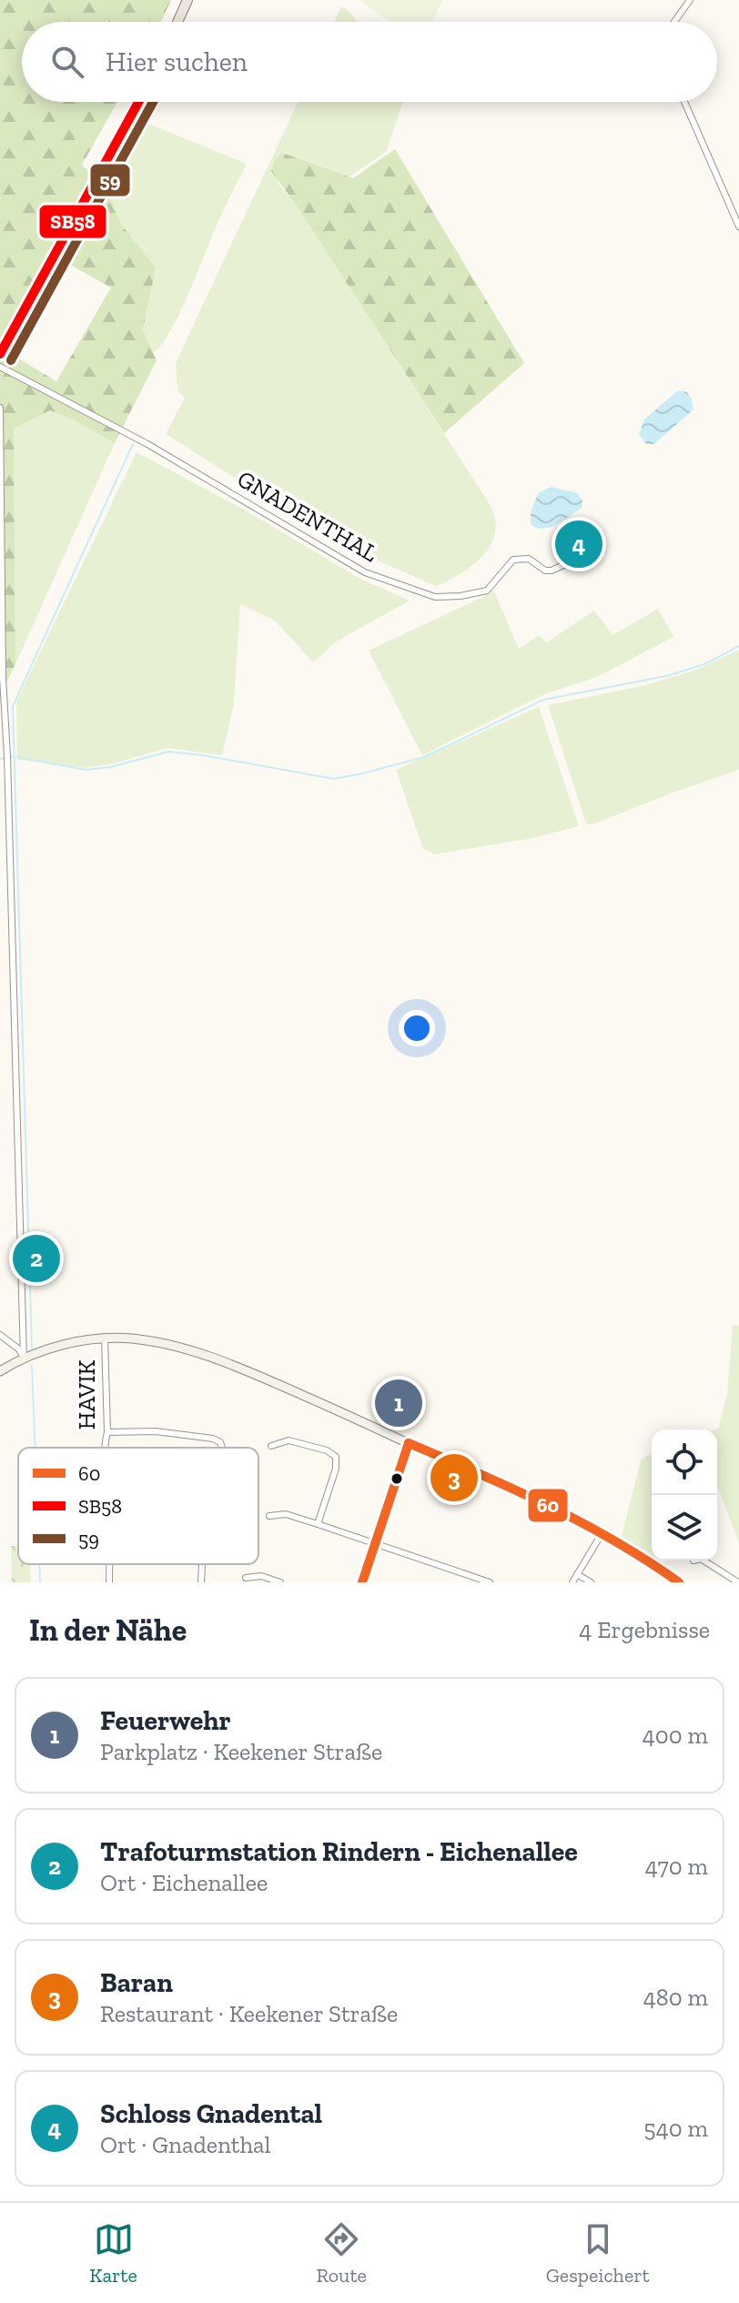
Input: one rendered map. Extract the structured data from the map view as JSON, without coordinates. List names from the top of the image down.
{
  "streets": {
    "street": ["GNADENTHAL", "HAVIK"]
  },
  "lines": ["transit line SB58", "transit line 59", "transit line 60"],
  "legend": ["60", "SB58", "59"],
  "page": {
    "search": "Hier suchen",
    "pins": [
      "4",
      "2",
      "1",
      "3"
    ],
    "heading": ["In der Nähe", "4 Ergebnisse"],
    "list": [
      {
        "mark": "1",
        "name": "Feuerwehr",
        "note": "Parkplatz · Keekener Straße",
        "value": "400 m"
      },
      {
        "mark": "2",
        "name": "Trafoturmstation Rindern - Eichenallee",
        "note": "Ort · Eichenallee",
        "value": "470 m"
      },
      {
        "mark": "3",
        "name": "Baran",
        "note": "Restaurant · Keekener Straße",
        "value": "480 m"
      },
      {
        "mark": "4",
        "name": "Schloss Gnadental",
        "note": "Ort · Gnadenthal",
        "value": "540 m"
      }
    ],
    "nav": ["Karte", "Route", "Gespeichert"]
  }
}
